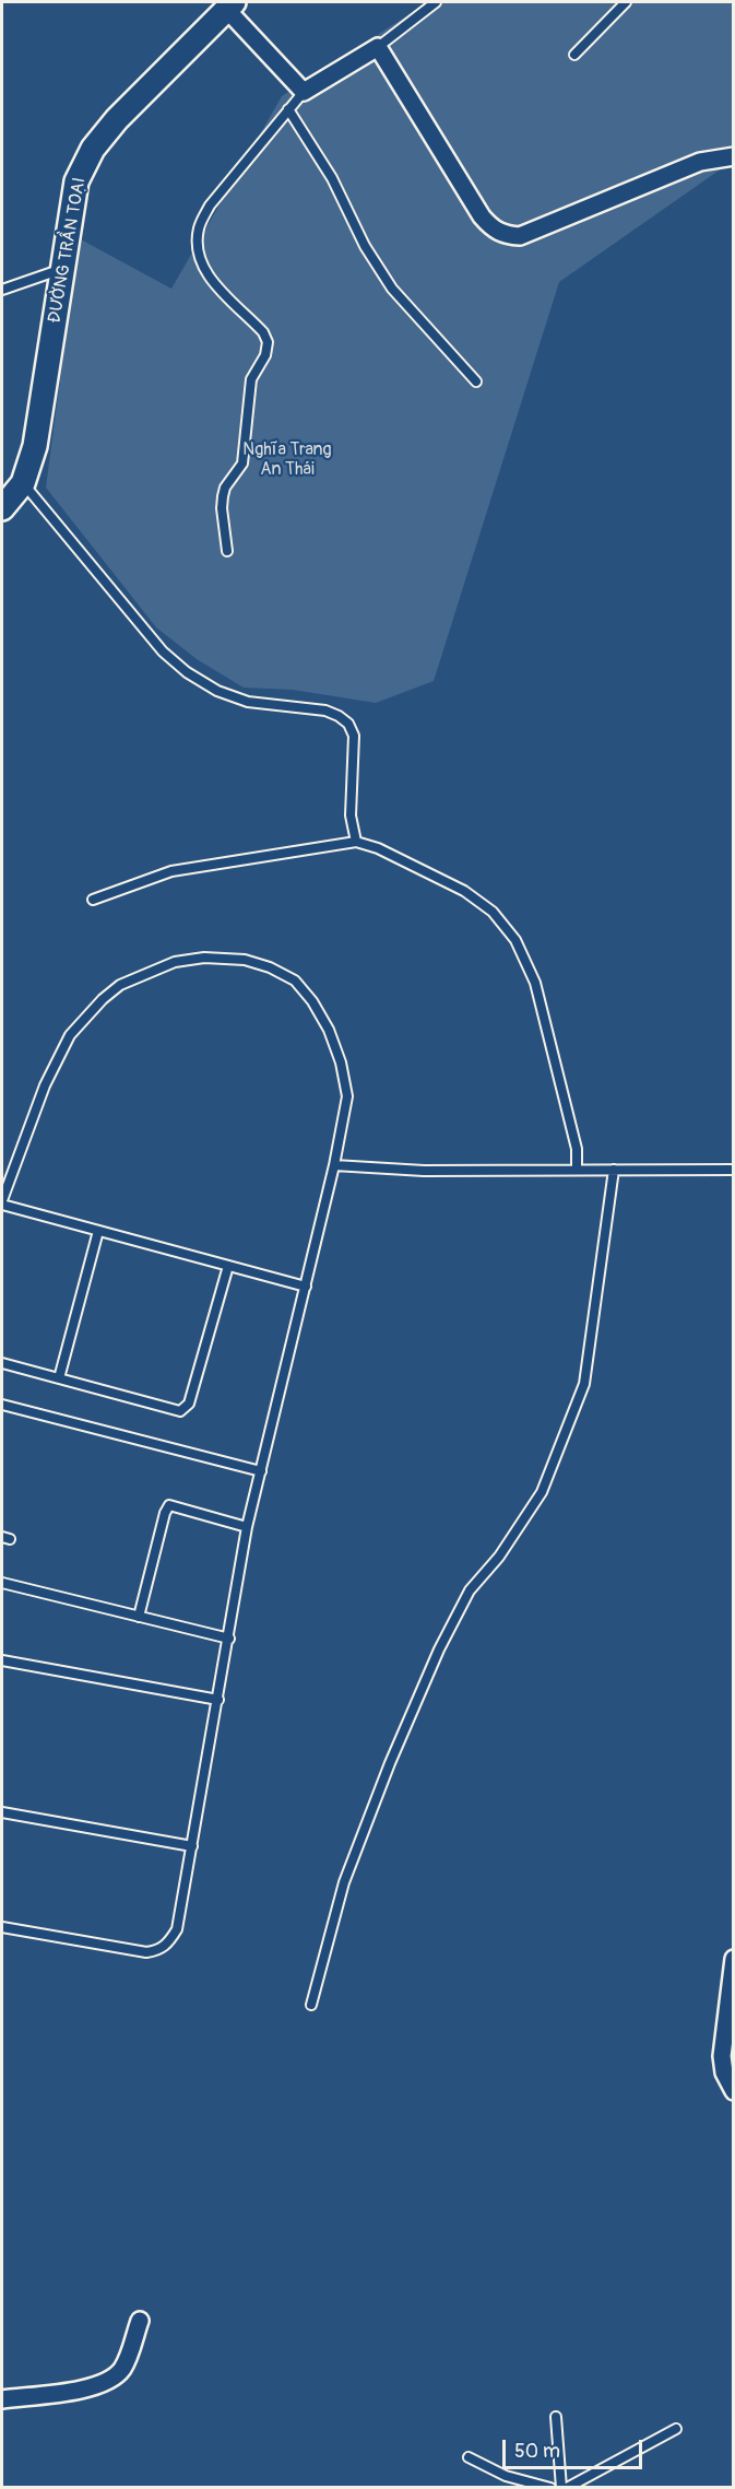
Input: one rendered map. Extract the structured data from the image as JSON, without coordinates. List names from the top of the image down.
{
  "streets": {
    "street": ["ĐƯỜNG TRẦN TOẠI"]
  },
  "parks": ["Nghĩa Trang An Thái"],
  "scale_bar": "50 m"
}
